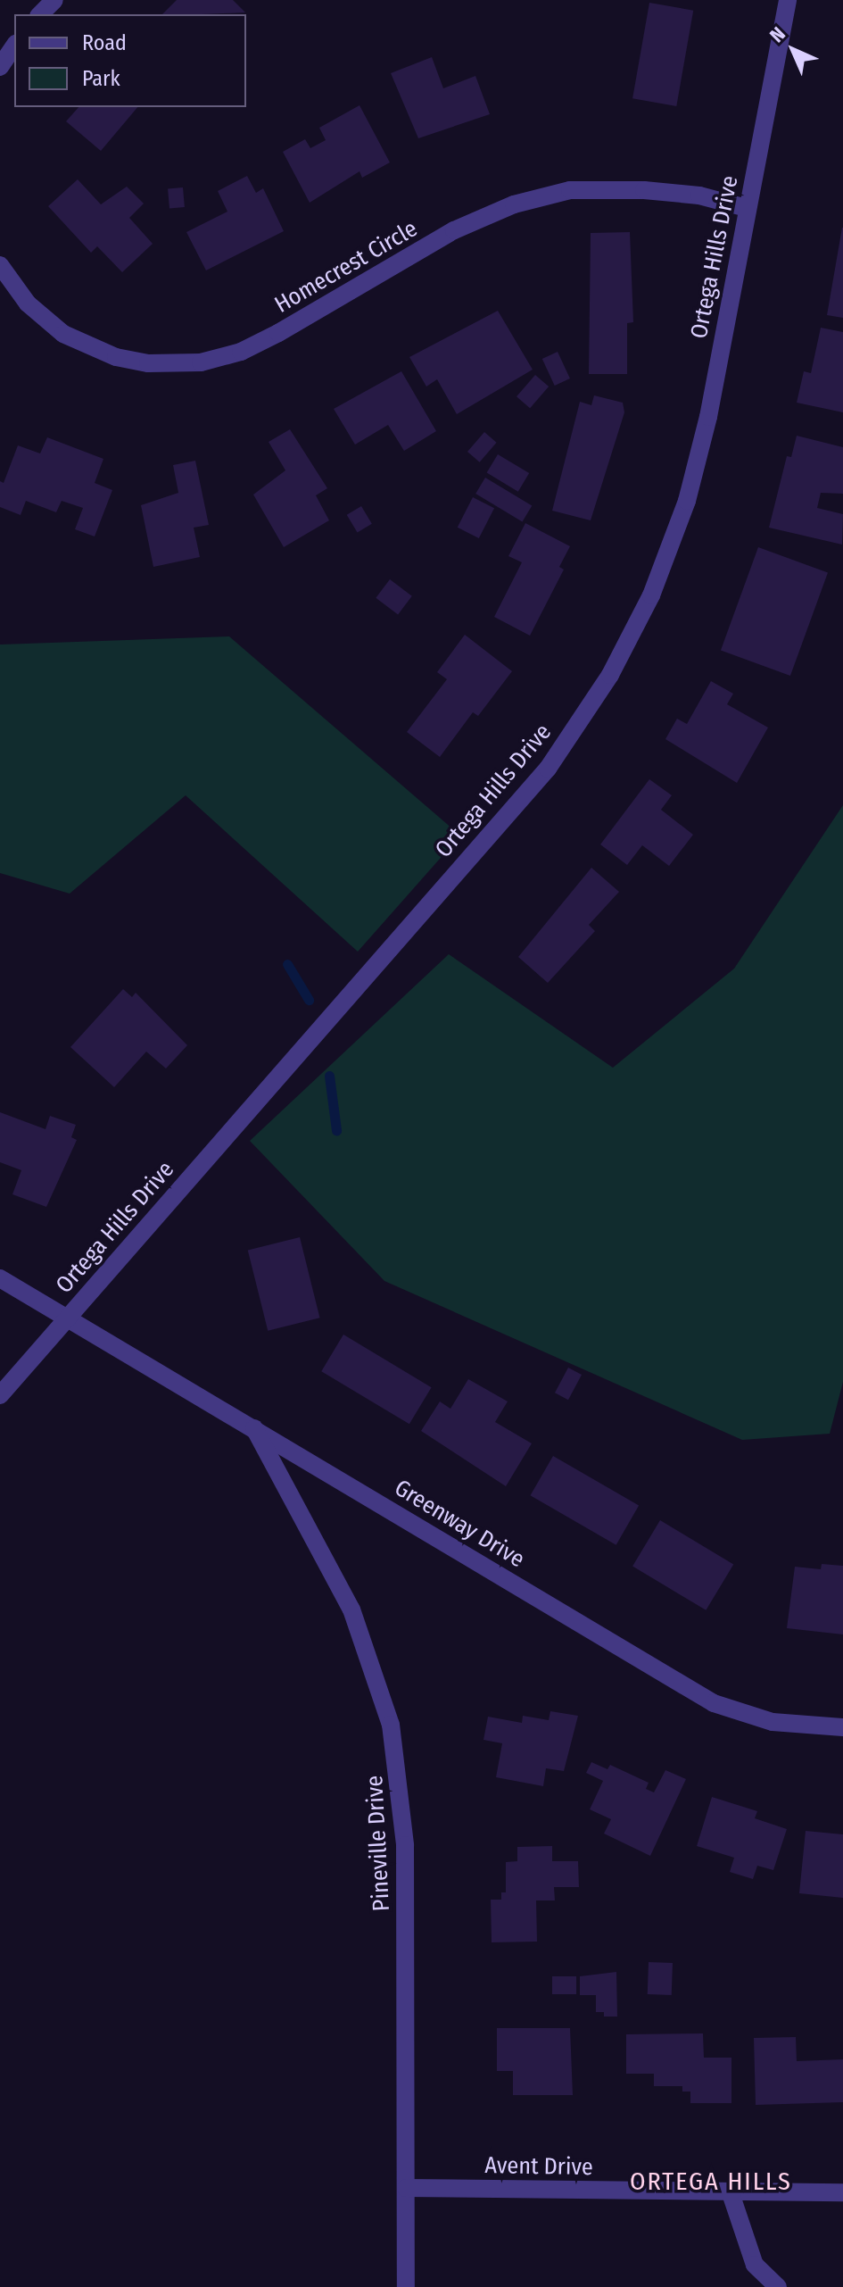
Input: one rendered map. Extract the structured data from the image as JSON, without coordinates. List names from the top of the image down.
{
  "streets": {
    "street": [
      "Ortega Hills Drive",
      "Homecrest Circle",
      "Greenway Drive",
      "Pineville Drive",
      "Avent Drive"
    ]
  },
  "crossings": [
    ["Ortega Hills Drive", "Homecrest Circle"],
    ["Ortega Hills Drive", "Greenway Drive"],
    ["Greenway Drive", "Pineville Drive"],
    ["Pineville Drive", "Avent Drive"]
  ],
  "districts": ["ORTEGA HILLS"],
  "legend": ["Road", "Park"],
  "north": "top left"
}
